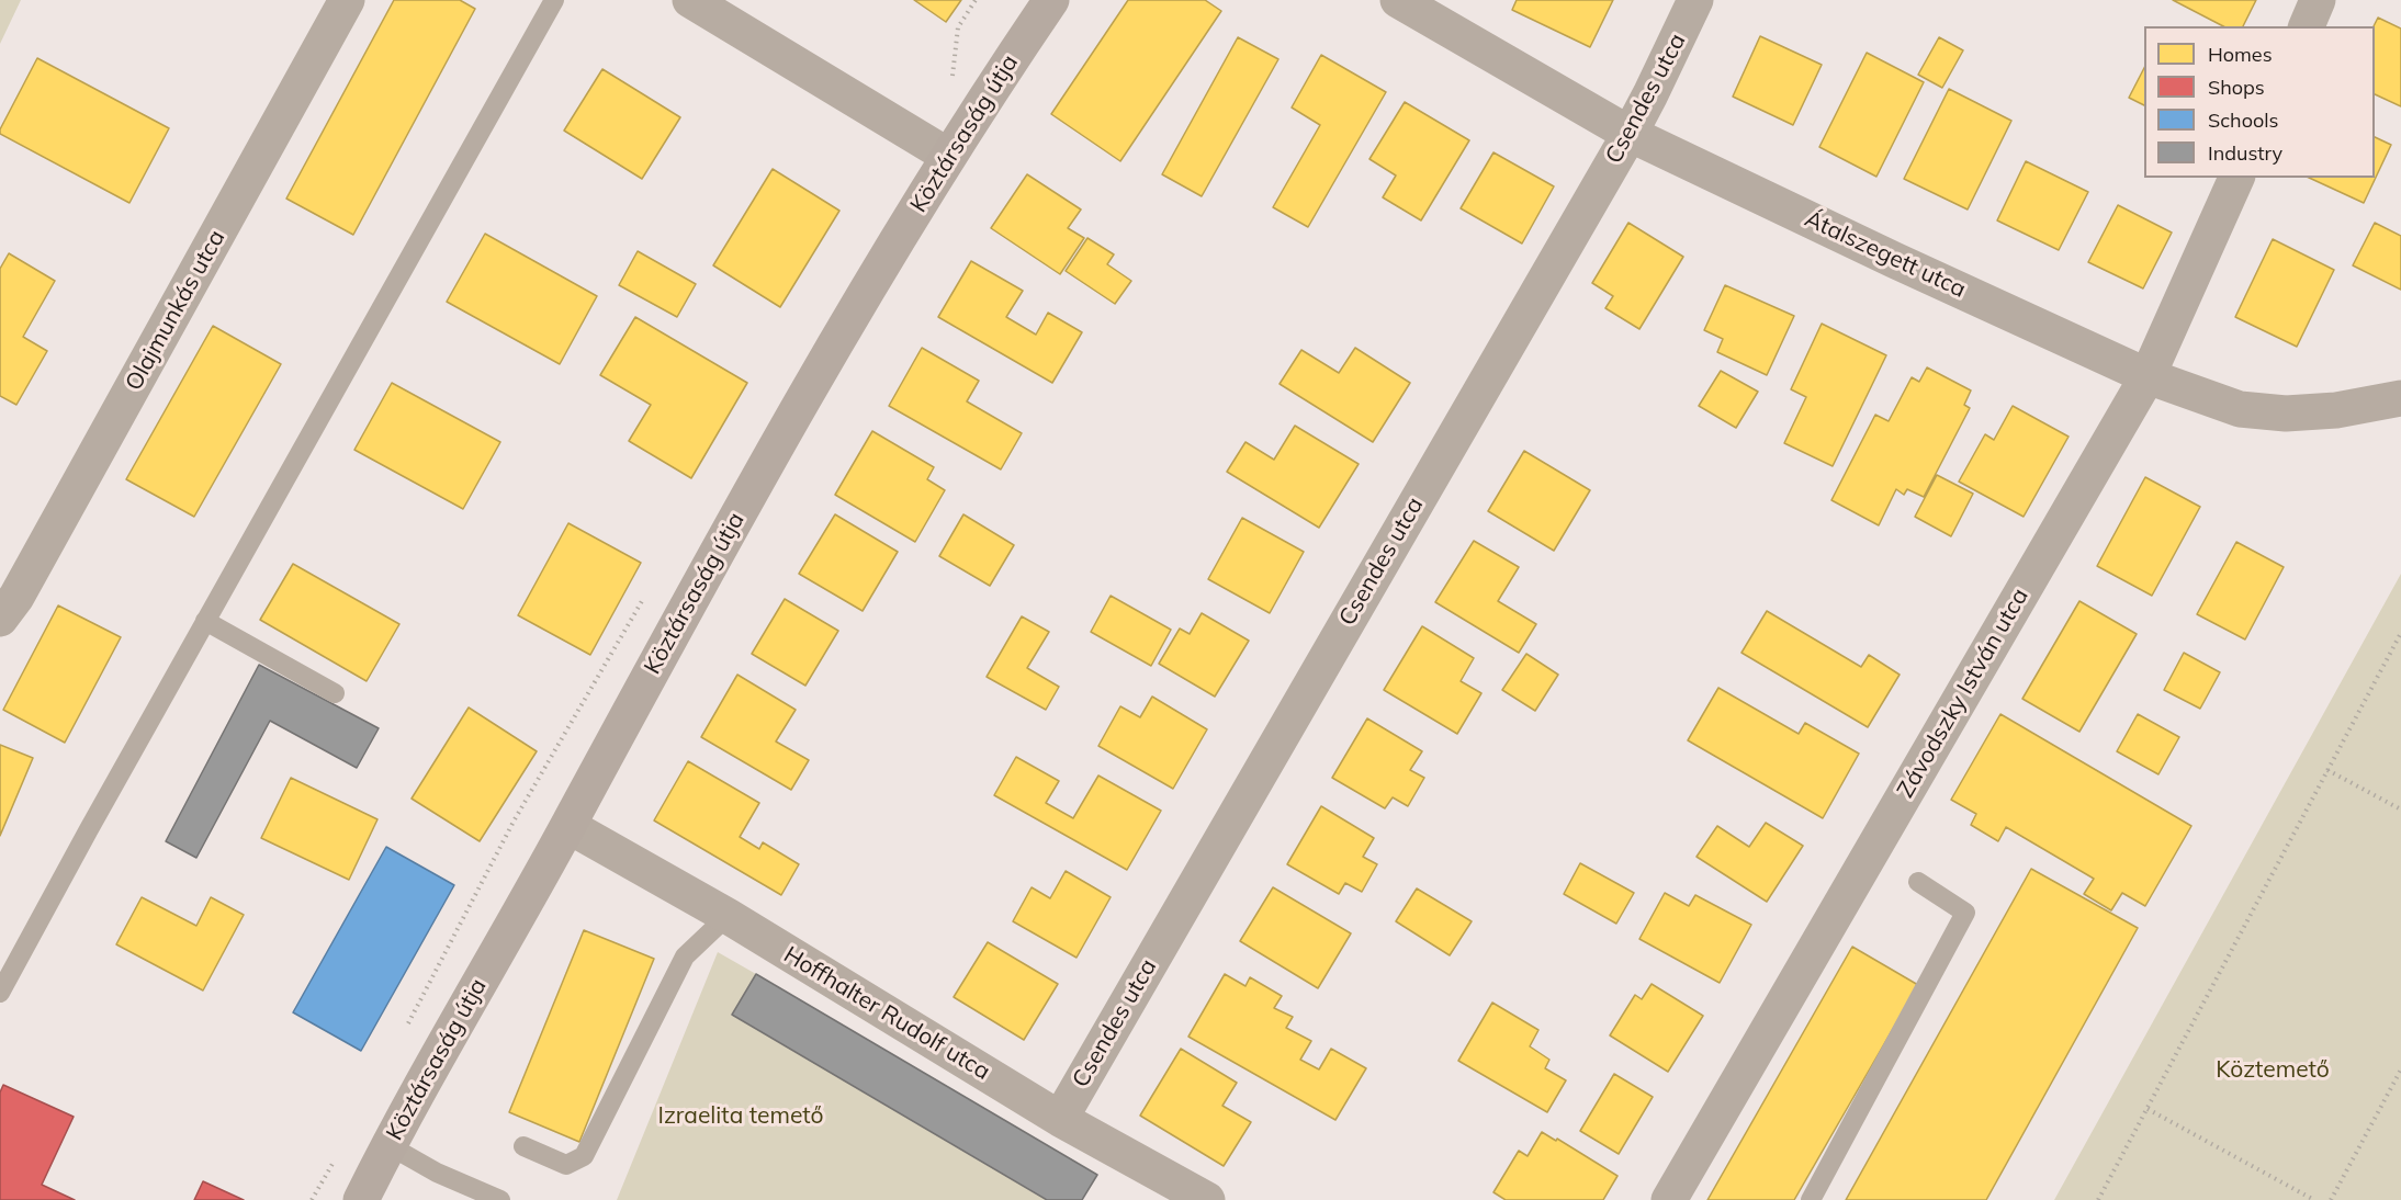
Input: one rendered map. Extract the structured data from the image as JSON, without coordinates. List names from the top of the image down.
{
  "streets": {
    "street": [
      "Csendes utca",
      "Köztársaság útja",
      "Átalszegett utca",
      "Olajmunkás utca",
      "Závodszky István utca",
      "Hoffhalter Rudolf utca"
    ]
  },
  "crossings": [
    ["Csendes utca", "Átalszegett utca"],
    ["Csendes utca", "Hoffhalter Rudolf utca"],
    ["Köztársaság útja", "Hoffhalter Rudolf utca"],
    ["Átalszegett utca", "Závodszky István utca"]
  ],
  "parks": ["Köztemető", "Izraelita temető"],
  "legend": [
    "Homes",
    "Shops",
    "Schools",
    "Industry"
  ]
}
